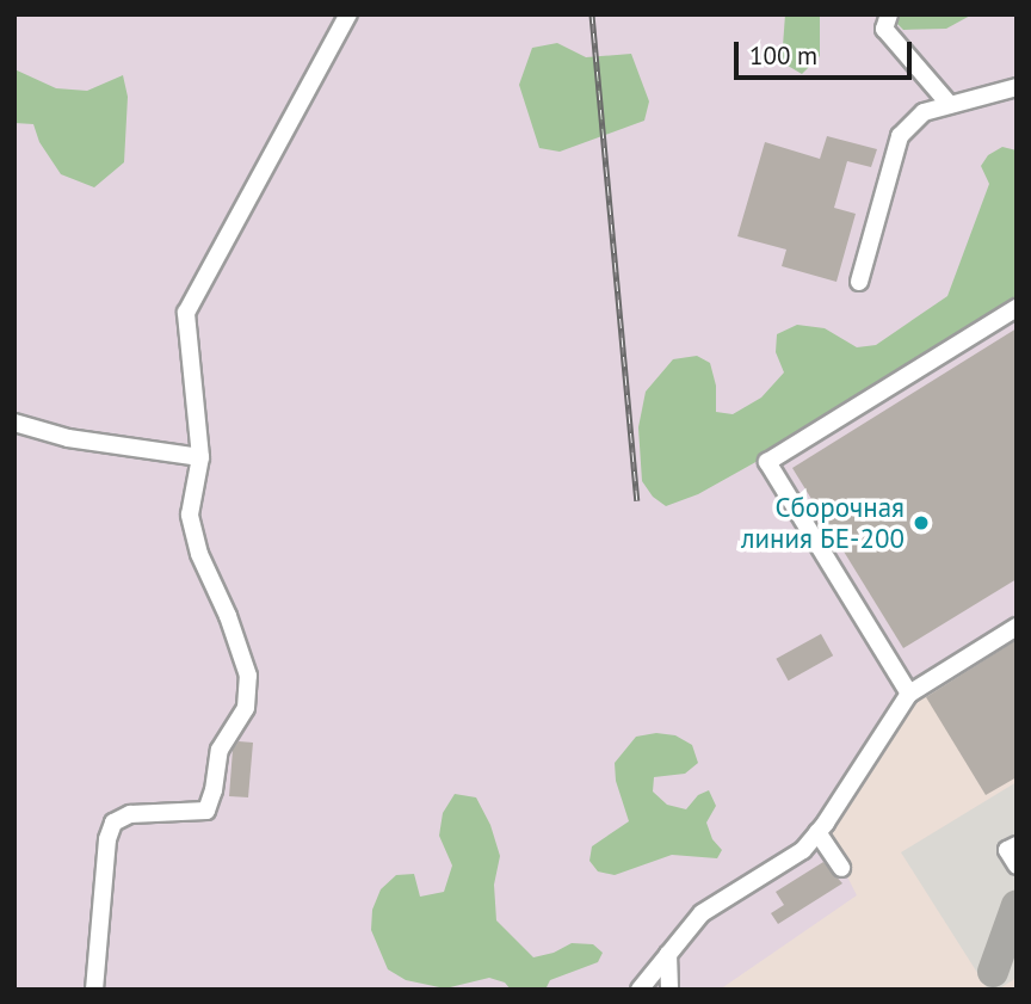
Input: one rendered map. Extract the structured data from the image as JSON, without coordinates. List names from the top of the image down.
{
  "places": ["Сборочная линия БЕ-200"],
  "scale_bar": "100 m"
}
